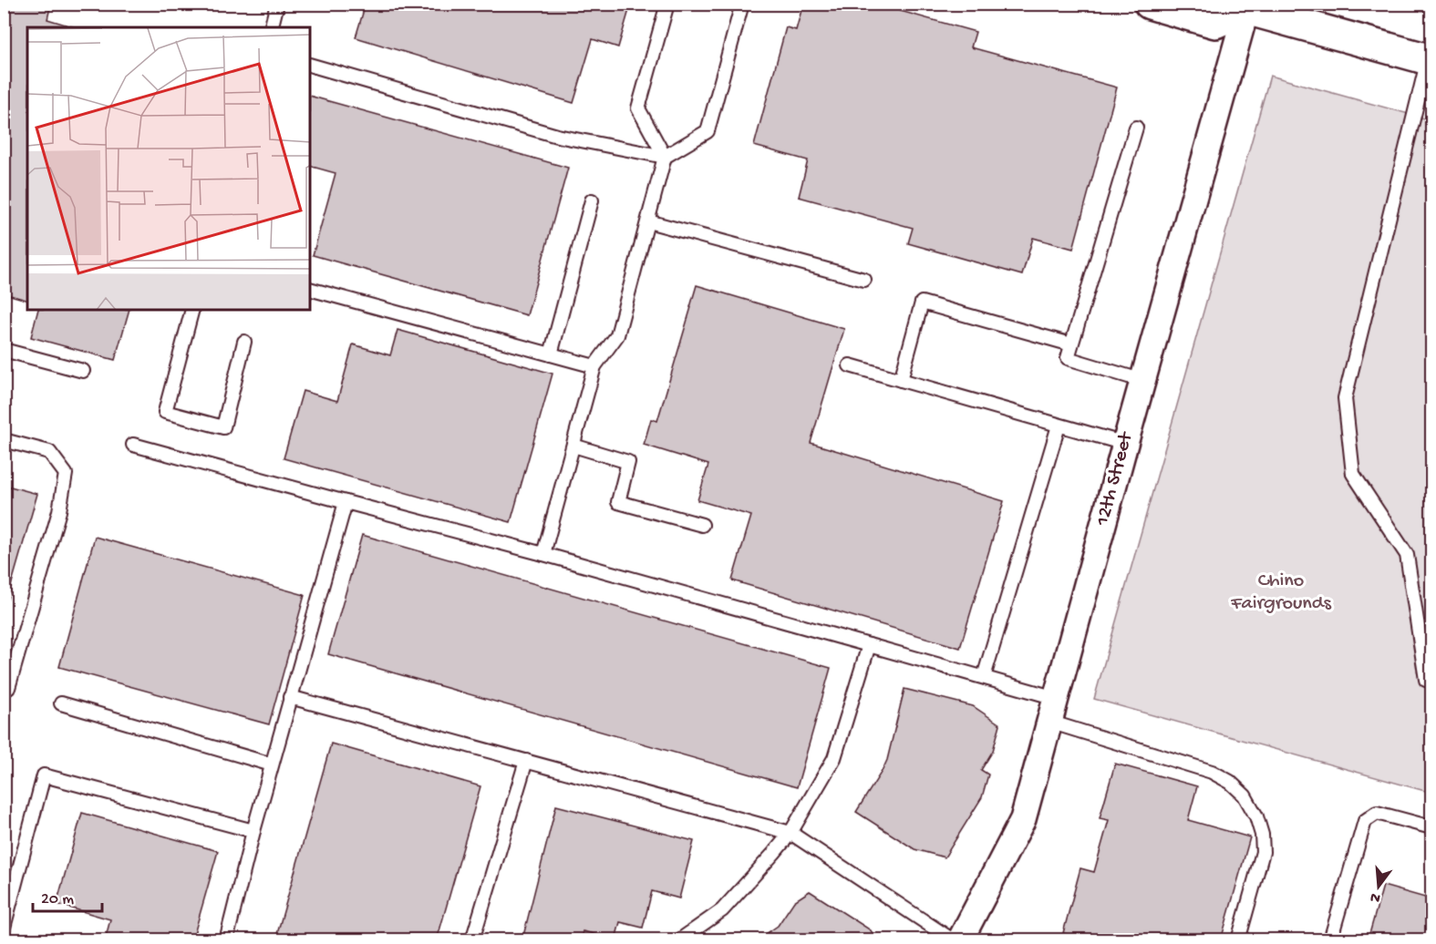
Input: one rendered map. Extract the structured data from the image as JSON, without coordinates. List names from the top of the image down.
{
  "streets": {
    "street": ["12th Street"]
  },
  "parks": ["Chino Fairgrounds"],
  "scale_bar": "20 m",
  "north": "bottom"
}
